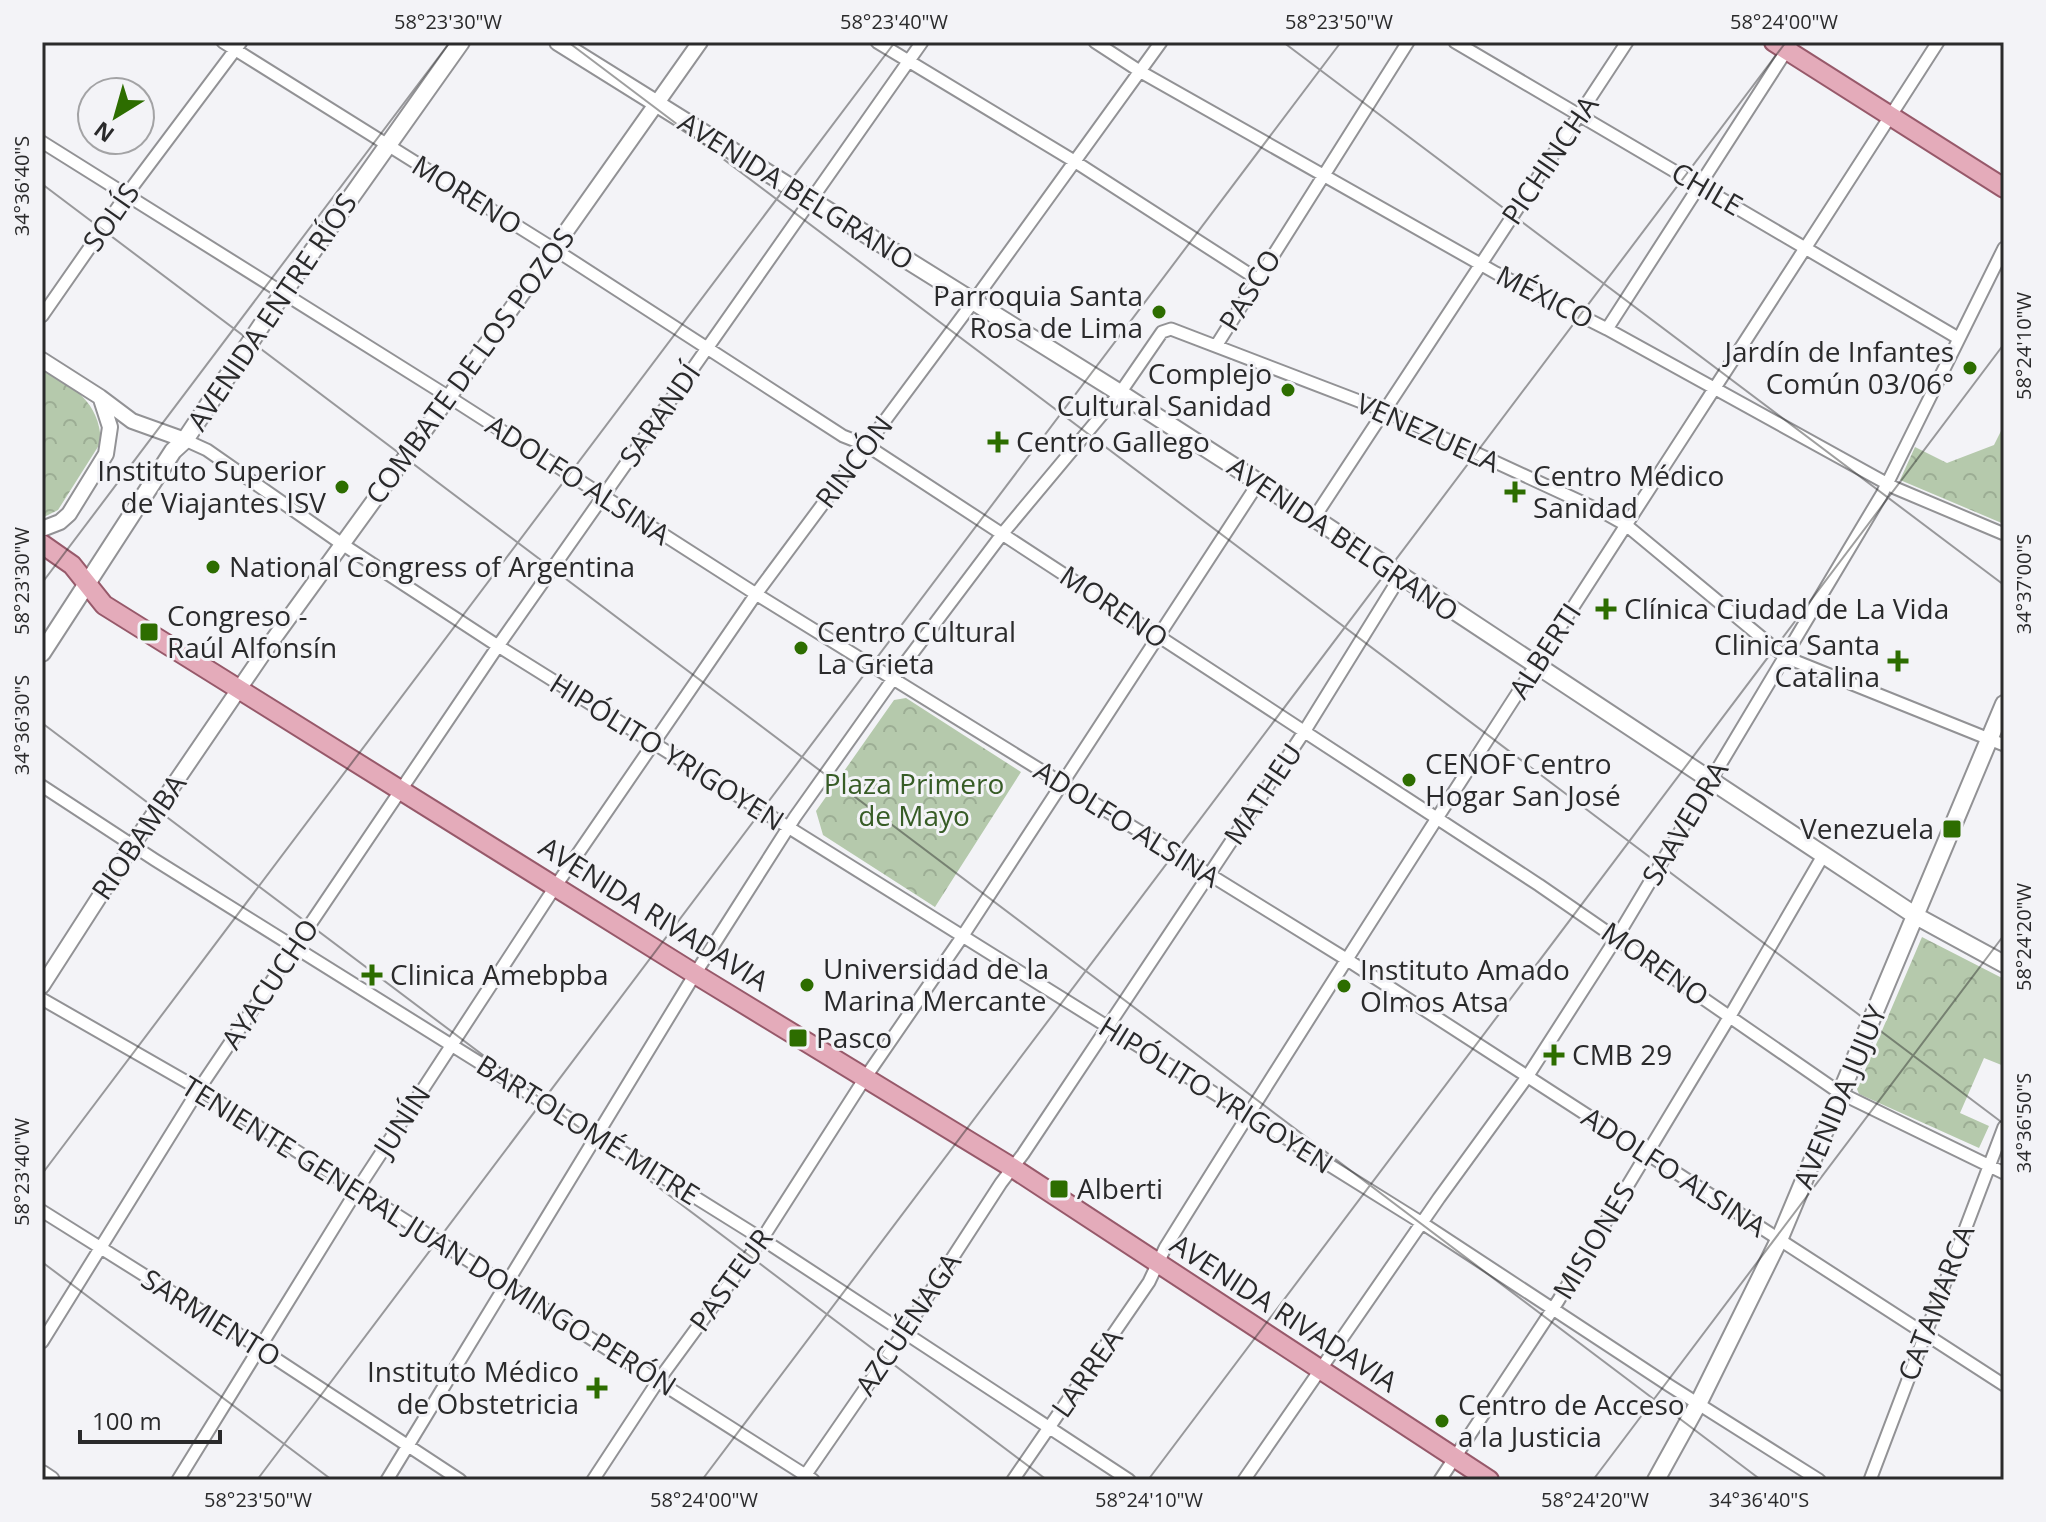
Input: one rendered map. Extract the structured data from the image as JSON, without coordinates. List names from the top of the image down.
{
  "streets": {
    "main road": [
      "AVENIDA BELGRANO",
      "AVENIDA ENTRE RÍOS",
      "AVENIDA RIVADAVIA",
      "AVENIDA JUJUY"
    ],
    "street": [
      "PICHINCHA",
      "CHILE",
      "MORENO",
      "SOLÍS",
      "PASCO",
      "MÉXICO",
      "COMBATE DE LOS POZOS",
      "SARANDÍ",
      "VENEZUELA",
      "RINCÓN",
      "ADOLFO ALSINA",
      "ALBERTI",
      "HIPÓLITO YRIGOYEN",
      "MATHEU",
      "SAAVEDRA",
      "RIOBAMBA",
      "AYACUCHO",
      "JUNÍN",
      "BARTOLOMÉ MITRE",
      "TENIENTE GENERAL JUAN DOMINGO PERÓN",
      "MISIONES",
      "PASTEUR",
      "CATAMARCA",
      "SARMIENTO",
      "AZCUÉNAGA",
      "LARREA"
    ]
  },
  "crossings": [
    ["PICHINCHA", "CHILE"],
    ["PICHINCHA", "AVENIDA BELGRANO"],
    ["PICHINCHA", "MÉXICO"],
    ["PICHINCHA", "VENEZUELA"],
    ["CHILE", "ALBERTI"],
    ["CHILE", "SAAVEDRA"],
    ["AVENIDA BELGRANO", "PASCO"],
    ["AVENIDA BELGRANO", "COMBATE DE LOS POZOS"],
    ["AVENIDA BELGRANO", "SARANDÍ"],
    ["AVENIDA BELGRANO", "RINCÓN"],
    ["AVENIDA BELGRANO", "ALBERTI"],
    ["AVENIDA BELGRANO", "MATHEU"],
    ["AVENIDA BELGRANO", "SAAVEDRA"],
    ["AVENIDA BELGRANO", "AVENIDA JUJUY"],
    ["AVENIDA BELGRANO", "MISIONES"],
    ["MORENO", "SOLÍS"],
    ["MORENO", "PASCO"],
    ["MORENO", "AVENIDA ENTRE RÍOS"],
    ["MORENO", "COMBATE DE LOS POZOS"],
    ["MORENO", "SARANDÍ"],
    ["MORENO", "RINCÓN"],
    ["MORENO", "ALBERTI"],
    ["MORENO", "MATHEU"],
    ["MORENO", "SAAVEDRA"],
    ["MORENO", "AVENIDA JUJUY"],
    ["MORENO", "MISIONES"],
    ["MORENO", "CATAMARCA"],
    ["SOLÍS", "ADOLFO ALSINA"],
    ["PASCO", "MÉXICO"],
    ["PASCO", "VENEZUELA"],
    ["PASCO", "ADOLFO ALSINA"],
    ["PASCO", "HIPÓLITO YRIGOYEN"],
    ["PASCO", "AVENIDA RIVADAVIA"],
    ["PASCO", "BARTOLOMÉ MITRE"],
    ["PASCO", "TENIENTE GENERAL JUAN DOMINGO PERÓN"],
    ["PASCO", "SARMIENTO"],
    ["MÉXICO", "RINCÓN"],
    ["MÉXICO", "ALBERTI"],
    ["MÉXICO", "SAAVEDRA"],
    ["AVENIDA ENTRE RÍOS", "ADOLFO ALSINA"],
    ["AVENIDA ENTRE RÍOS", "HIPÓLITO YRIGOYEN"],
    ["AVENIDA ENTRE RÍOS", "AVENIDA RIVADAVIA"],
    ["COMBATE DE LOS POZOS", "ADOLFO ALSINA"],
    ["COMBATE DE LOS POZOS", "HIPÓLITO YRIGOYEN"],
    ["COMBATE DE LOS POZOS", "RIOBAMBA"],
    ["COMBATE DE LOS POZOS", "AVENIDA RIVADAVIA"],
    ["SARANDÍ", "ADOLFO ALSINA"],
    ["SARANDÍ", "HIPÓLITO YRIGOYEN"],
    ["SARANDÍ", "AVENIDA RIVADAVIA"],
    ["SARANDÍ", "AYACUCHO"],
    ["VENEZUELA", "ALBERTI"],
    ["VENEZUELA", "SAAVEDRA"],
    ["VENEZUELA", "AVENIDA JUJUY"],
    ["RINCÓN", "ADOLFO ALSINA"],
    ["RINCÓN", "HIPÓLITO YRIGOYEN"],
    ["RINCÓN", "AVENIDA RIVADAVIA"],
    ["RINCÓN", "JUNÍN"],
    ["ADOLFO ALSINA", "ALBERTI"],
    ["ADOLFO ALSINA", "MATHEU"],
    ["ADOLFO ALSINA", "SAAVEDRA"],
    ["ADOLFO ALSINA", "AVENIDA JUJUY"],
    ["ADOLFO ALSINA", "MISIONES"],
    ["ADOLFO ALSINA", "CATAMARCA"],
    ["ALBERTI", "HIPÓLITO YRIGOYEN"],
    ["ALBERTI", "AVENIDA RIVADAVIA"],
    ["ALBERTI", "LARREA"],
    ["HIPÓLITO YRIGOYEN", "MATHEU"],
    ["HIPÓLITO YRIGOYEN", "SAAVEDRA"],
    ["HIPÓLITO YRIGOYEN", "AVENIDA JUJUY"],
    ["HIPÓLITO YRIGOYEN", "MISIONES"],
    ["MATHEU", "AVENIDA RIVADAVIA"],
    ["MATHEU", "AZCUÉNAGA"],
    ["SAAVEDRA", "AVENIDA RIVADAVIA"],
    ["RIOBAMBA", "AVENIDA RIVADAVIA"],
    ["RIOBAMBA", "BARTOLOMÉ MITRE"],
    ["AVENIDA RIVADAVIA", "AYACUCHO"],
    ["AVENIDA RIVADAVIA", "JUNÍN"],
    ["AVENIDA RIVADAVIA", "MISIONES"],
    ["AVENIDA RIVADAVIA", "PASTEUR"],
    ["AVENIDA RIVADAVIA", "AZCUÉNAGA"],
    ["AVENIDA RIVADAVIA", "LARREA"],
    ["AYACUCHO", "BARTOLOMÉ MITRE"],
    ["AYACUCHO", "TENIENTE GENERAL JUAN DOMINGO PERÓN"],
    ["AYACUCHO", "SARMIENTO"],
    ["JUNÍN", "BARTOLOMÉ MITRE"],
    ["JUNÍN", "TENIENTE GENERAL JUAN DOMINGO PERÓN"],
    ["JUNÍN", "SARMIENTO"],
    ["BARTOLOMÉ MITRE", "PASTEUR"],
    ["BARTOLOMÉ MITRE", "AZCUÉNAGA"],
    ["BARTOLOMÉ MITRE", "LARREA"],
    ["TENIENTE GENERAL JUAN DOMINGO PERÓN", "PASTEUR"],
    ["TENIENTE GENERAL JUAN DOMINGO PERÓN", "AZCUÉNAGA"]
  ],
  "parks": ["Plaza Primero de Mayo"],
  "places": {
    "other": [
      "Parroquia Santa Rosa de Lima",
      "Jardín de Infantes Común 03/06°",
      "Complejo Cultural Sanidad",
      "Instituto Superior de Viajantes ISV",
      "National Congress of Argentina",
      "Centro Cultural La Grieta",
      "CENOF Centro Hogar San José",
      "Universidad de la Marina Mercante",
      "Instituto Amado Olmos Atsa",
      "Centro de Acceso a la Justicia"
    ],
    "health": [
      "Centro Gallego",
      "Centro Médico Sanidad",
      "Clínica Ciudad de La Vida",
      "Clinica Santa Catalina",
      "Clinica Amebpba",
      "CMB 29",
      "Instituto Médico de Obstetricia"
    ],
    "transit": [
      "Congreso - Raúl Alfonsín",
      "Venezuela",
      "Pasco",
      "Alberti"
    ]
  },
  "scale_bar": "100 m",
  "north": "bottom left",
  "coordinates": [
    "58°23'30\"W",
    "58°23'40\"W",
    "58°23'50\"W",
    "58°24'00\"W",
    "34°36'40\"S",
    "58°24'10\"W",
    "34°37'00\"S",
    "34°36'30\"S",
    "58°24'20\"W",
    "34°36'50\"S"
  ]
}
